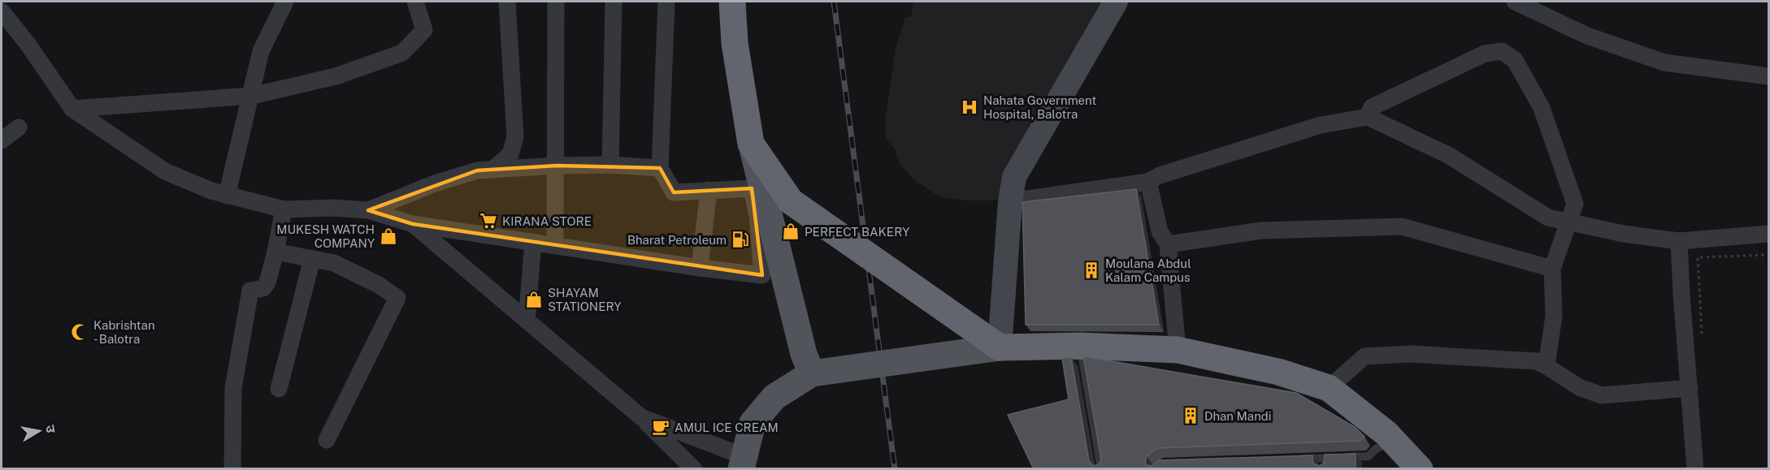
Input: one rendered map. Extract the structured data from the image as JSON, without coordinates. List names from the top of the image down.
{
  "places": {
    "hospital": ["Nahata Government Hospital, Balotra"],
    "supermarket": ["KIRANA STORE"],
    "shop": ["PERFECT BAKERY", "MUKESH WATCH COMPANY", "SHAYAM STATIONERY"],
    "fuel station": ["Bharat Petroleum"],
    "building": ["Moulana Abdul Kalam Campus", "Dhan Mandi"],
    "mosque": ["Kabrishtan - Balotra"],
    "cafe": ["AMUL ICE CREAM"]
  },
  "north": "right"
}
